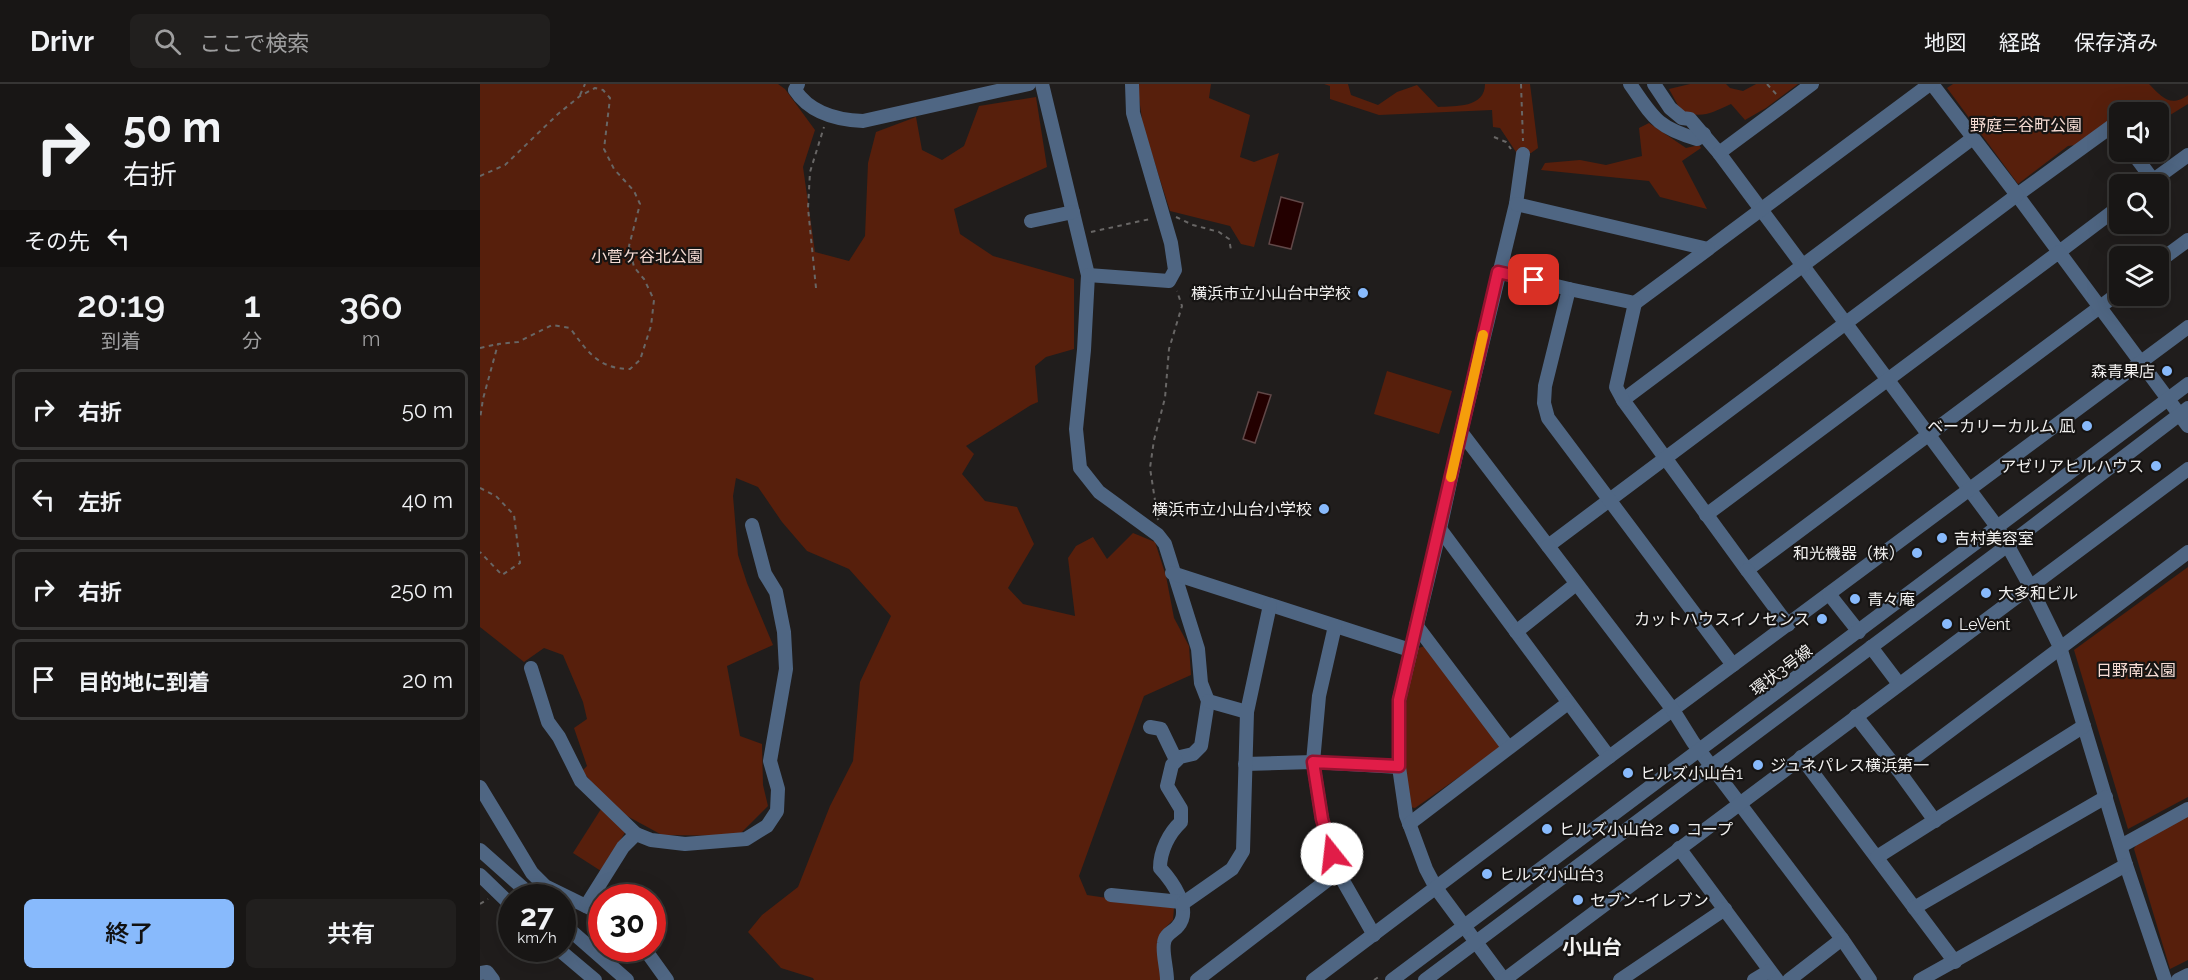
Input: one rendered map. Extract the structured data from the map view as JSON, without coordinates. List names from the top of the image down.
{
  "streets": {
    "street": ["環状3号線"]
  },
  "districts": ["小山台"],
  "parks": ["野庭三谷町公園", "小菅ケ谷北公園", "日野南公園"],
  "places": [
    "横浜市立小山台中学校",
    "森青果店",
    "ベーカリーカルム 凪",
    "アゼリアヒルハウス",
    "横浜市立小山台小学校",
    "吉村美容室",
    "和光機器（株）",
    "大多和ビル",
    "青々庵",
    "カットハウスイノセンス",
    "LeVent",
    "ジュネパレス横浜第一",
    "ヒルズ小山台1",
    "ヒルズ小山台2",
    "コープ",
    "ヒルズ小山台3",
    "セブン-イレブン"
  ],
  "page": {
    "header": "Drivr",
    "search": "ここで検索",
    "nav": ["地図", "経路", "保存済み"],
    "turn": ["50 m", "右折"],
    "then": "その先",
    "eta": [
      "20:19",
      "到着",
      "1",
      "分",
      "360",
      "m"
    ],
    "list": [
      {
        "name": "右折",
        "value": "50 m"
      },
      {
        "name": "左折",
        "value": "40 m"
      },
      {
        "name": "右折",
        "value": "250 m"
      },
      {
        "name": "目的地に到着",
        "value": "20 m"
      }
    ],
    "speed": "27 km/h",
    "limit": "30",
    "buttons": ["終了", "共有"]
  }
}
